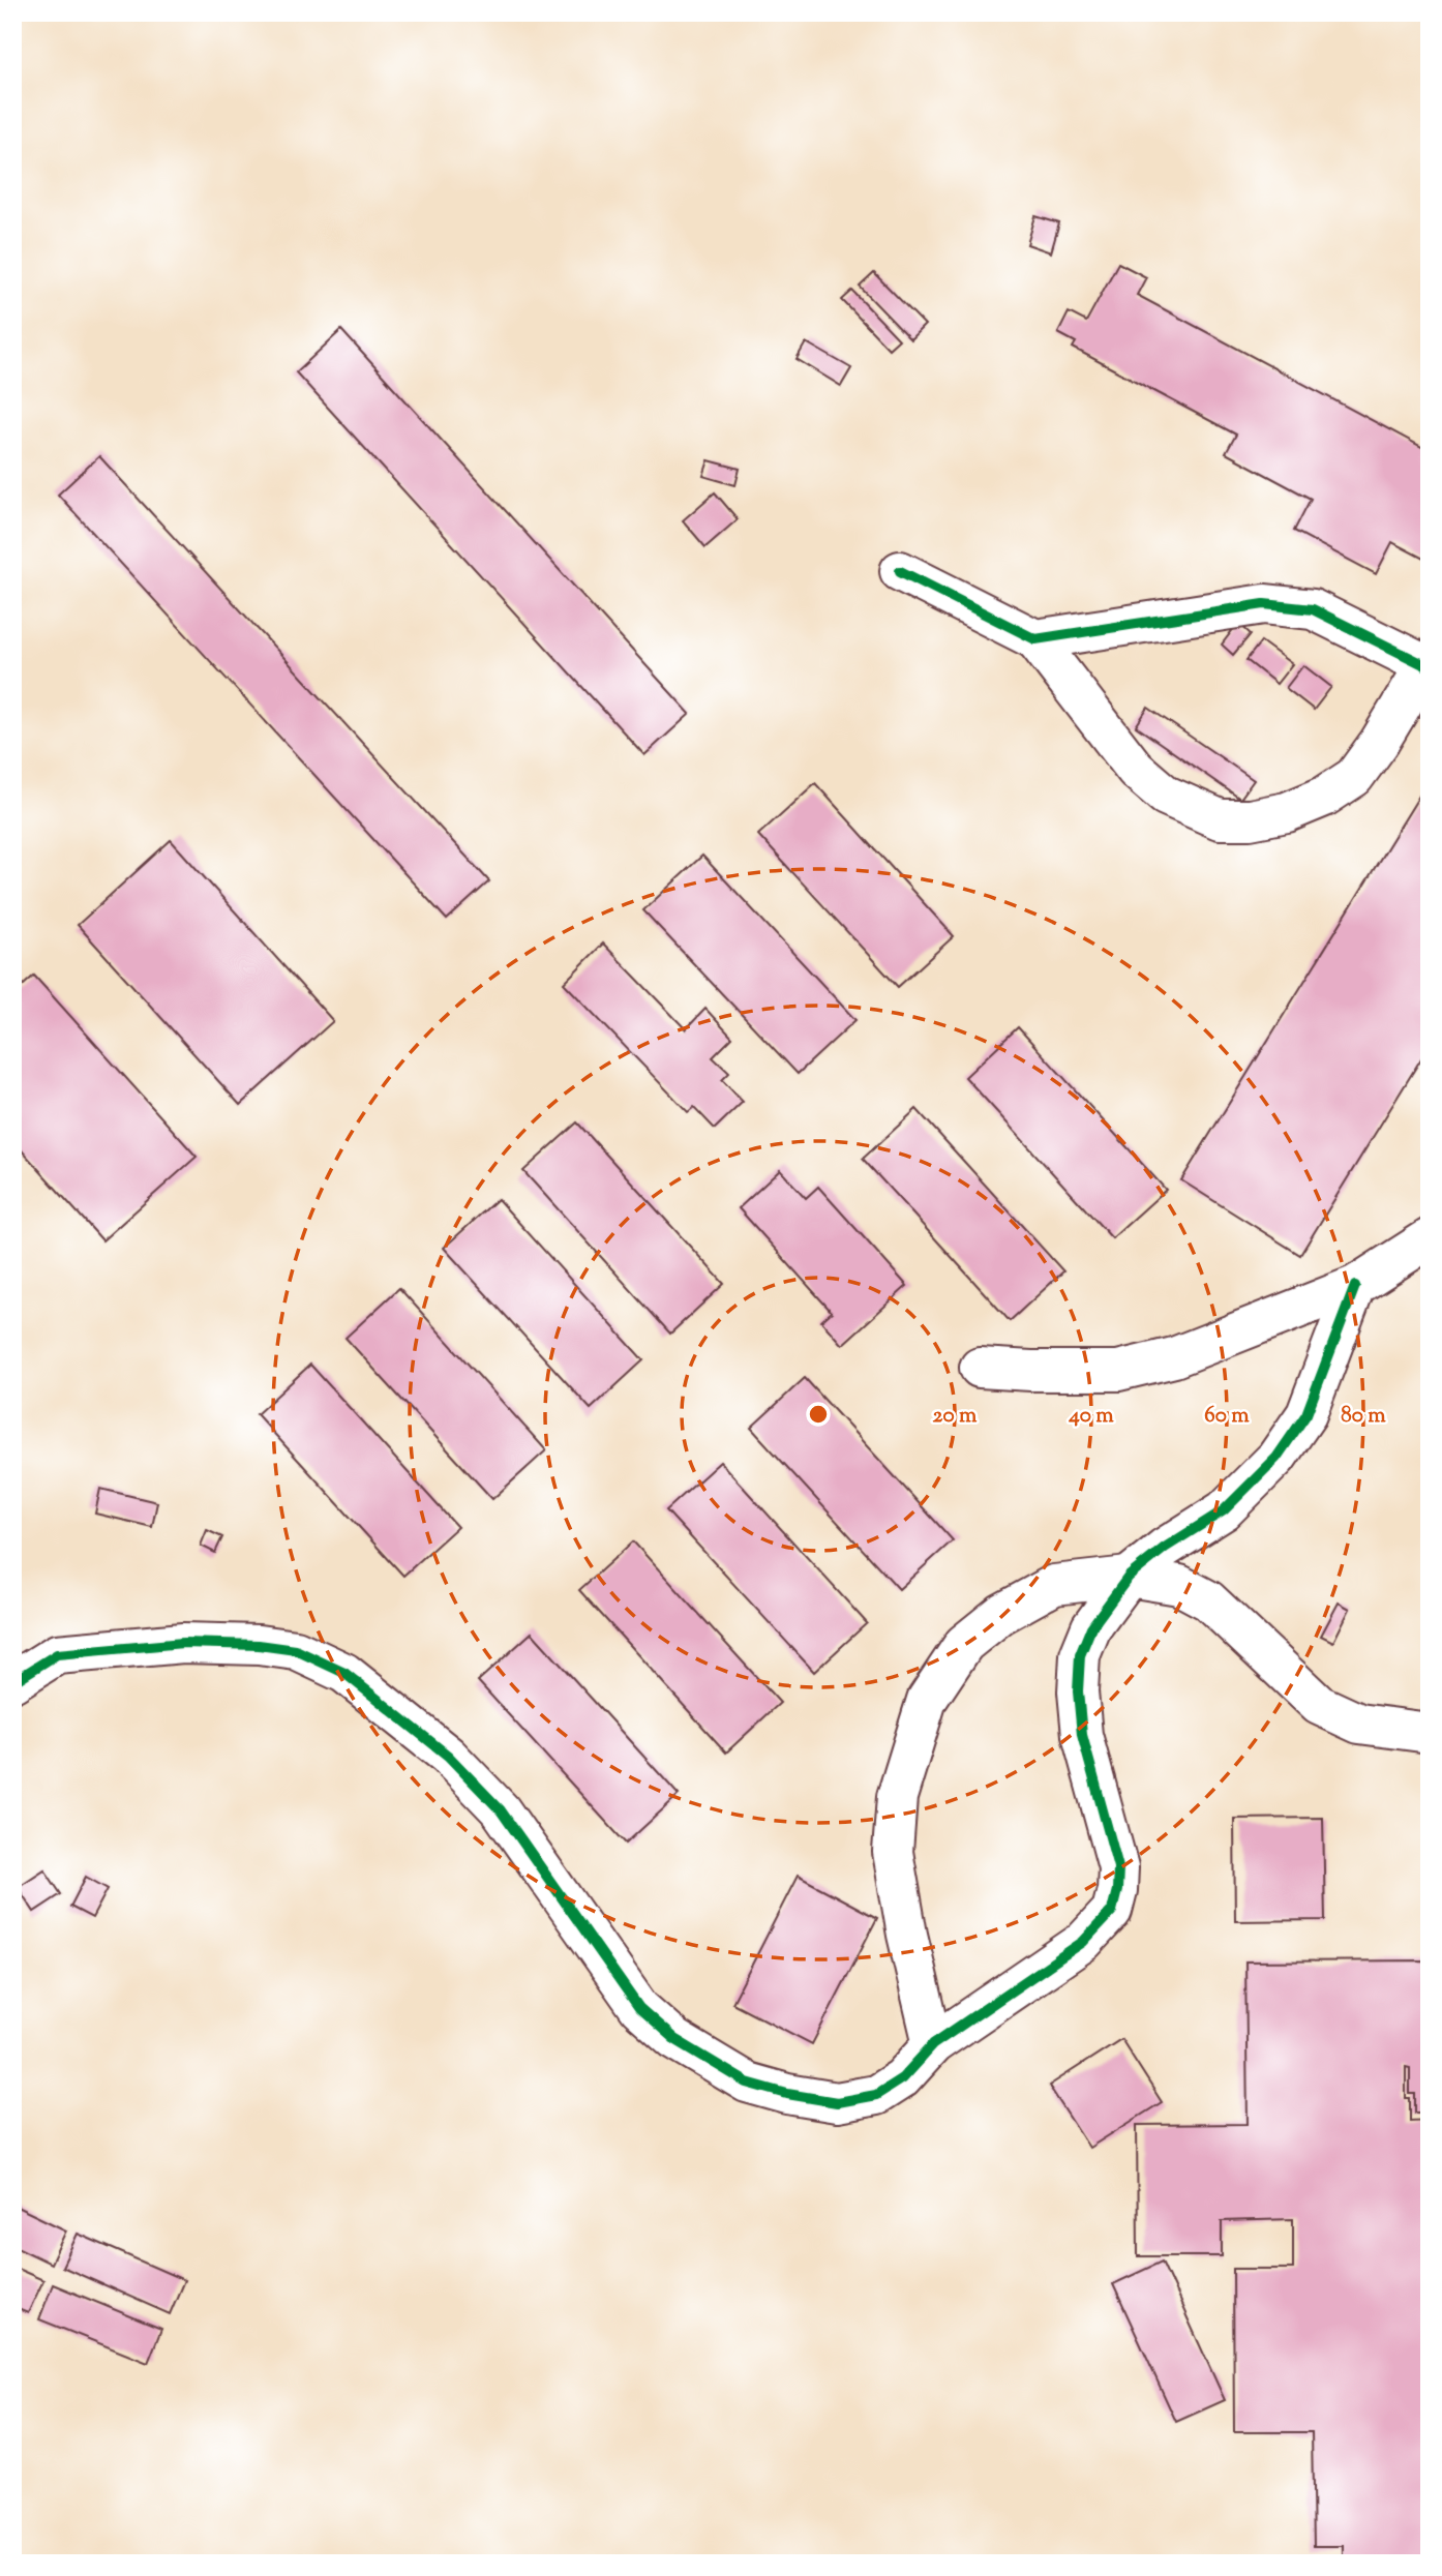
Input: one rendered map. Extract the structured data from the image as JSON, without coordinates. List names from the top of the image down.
{
  "rings": [
    "20 m",
    "40 m",
    "60 m",
    "80 m"
  ]
}
